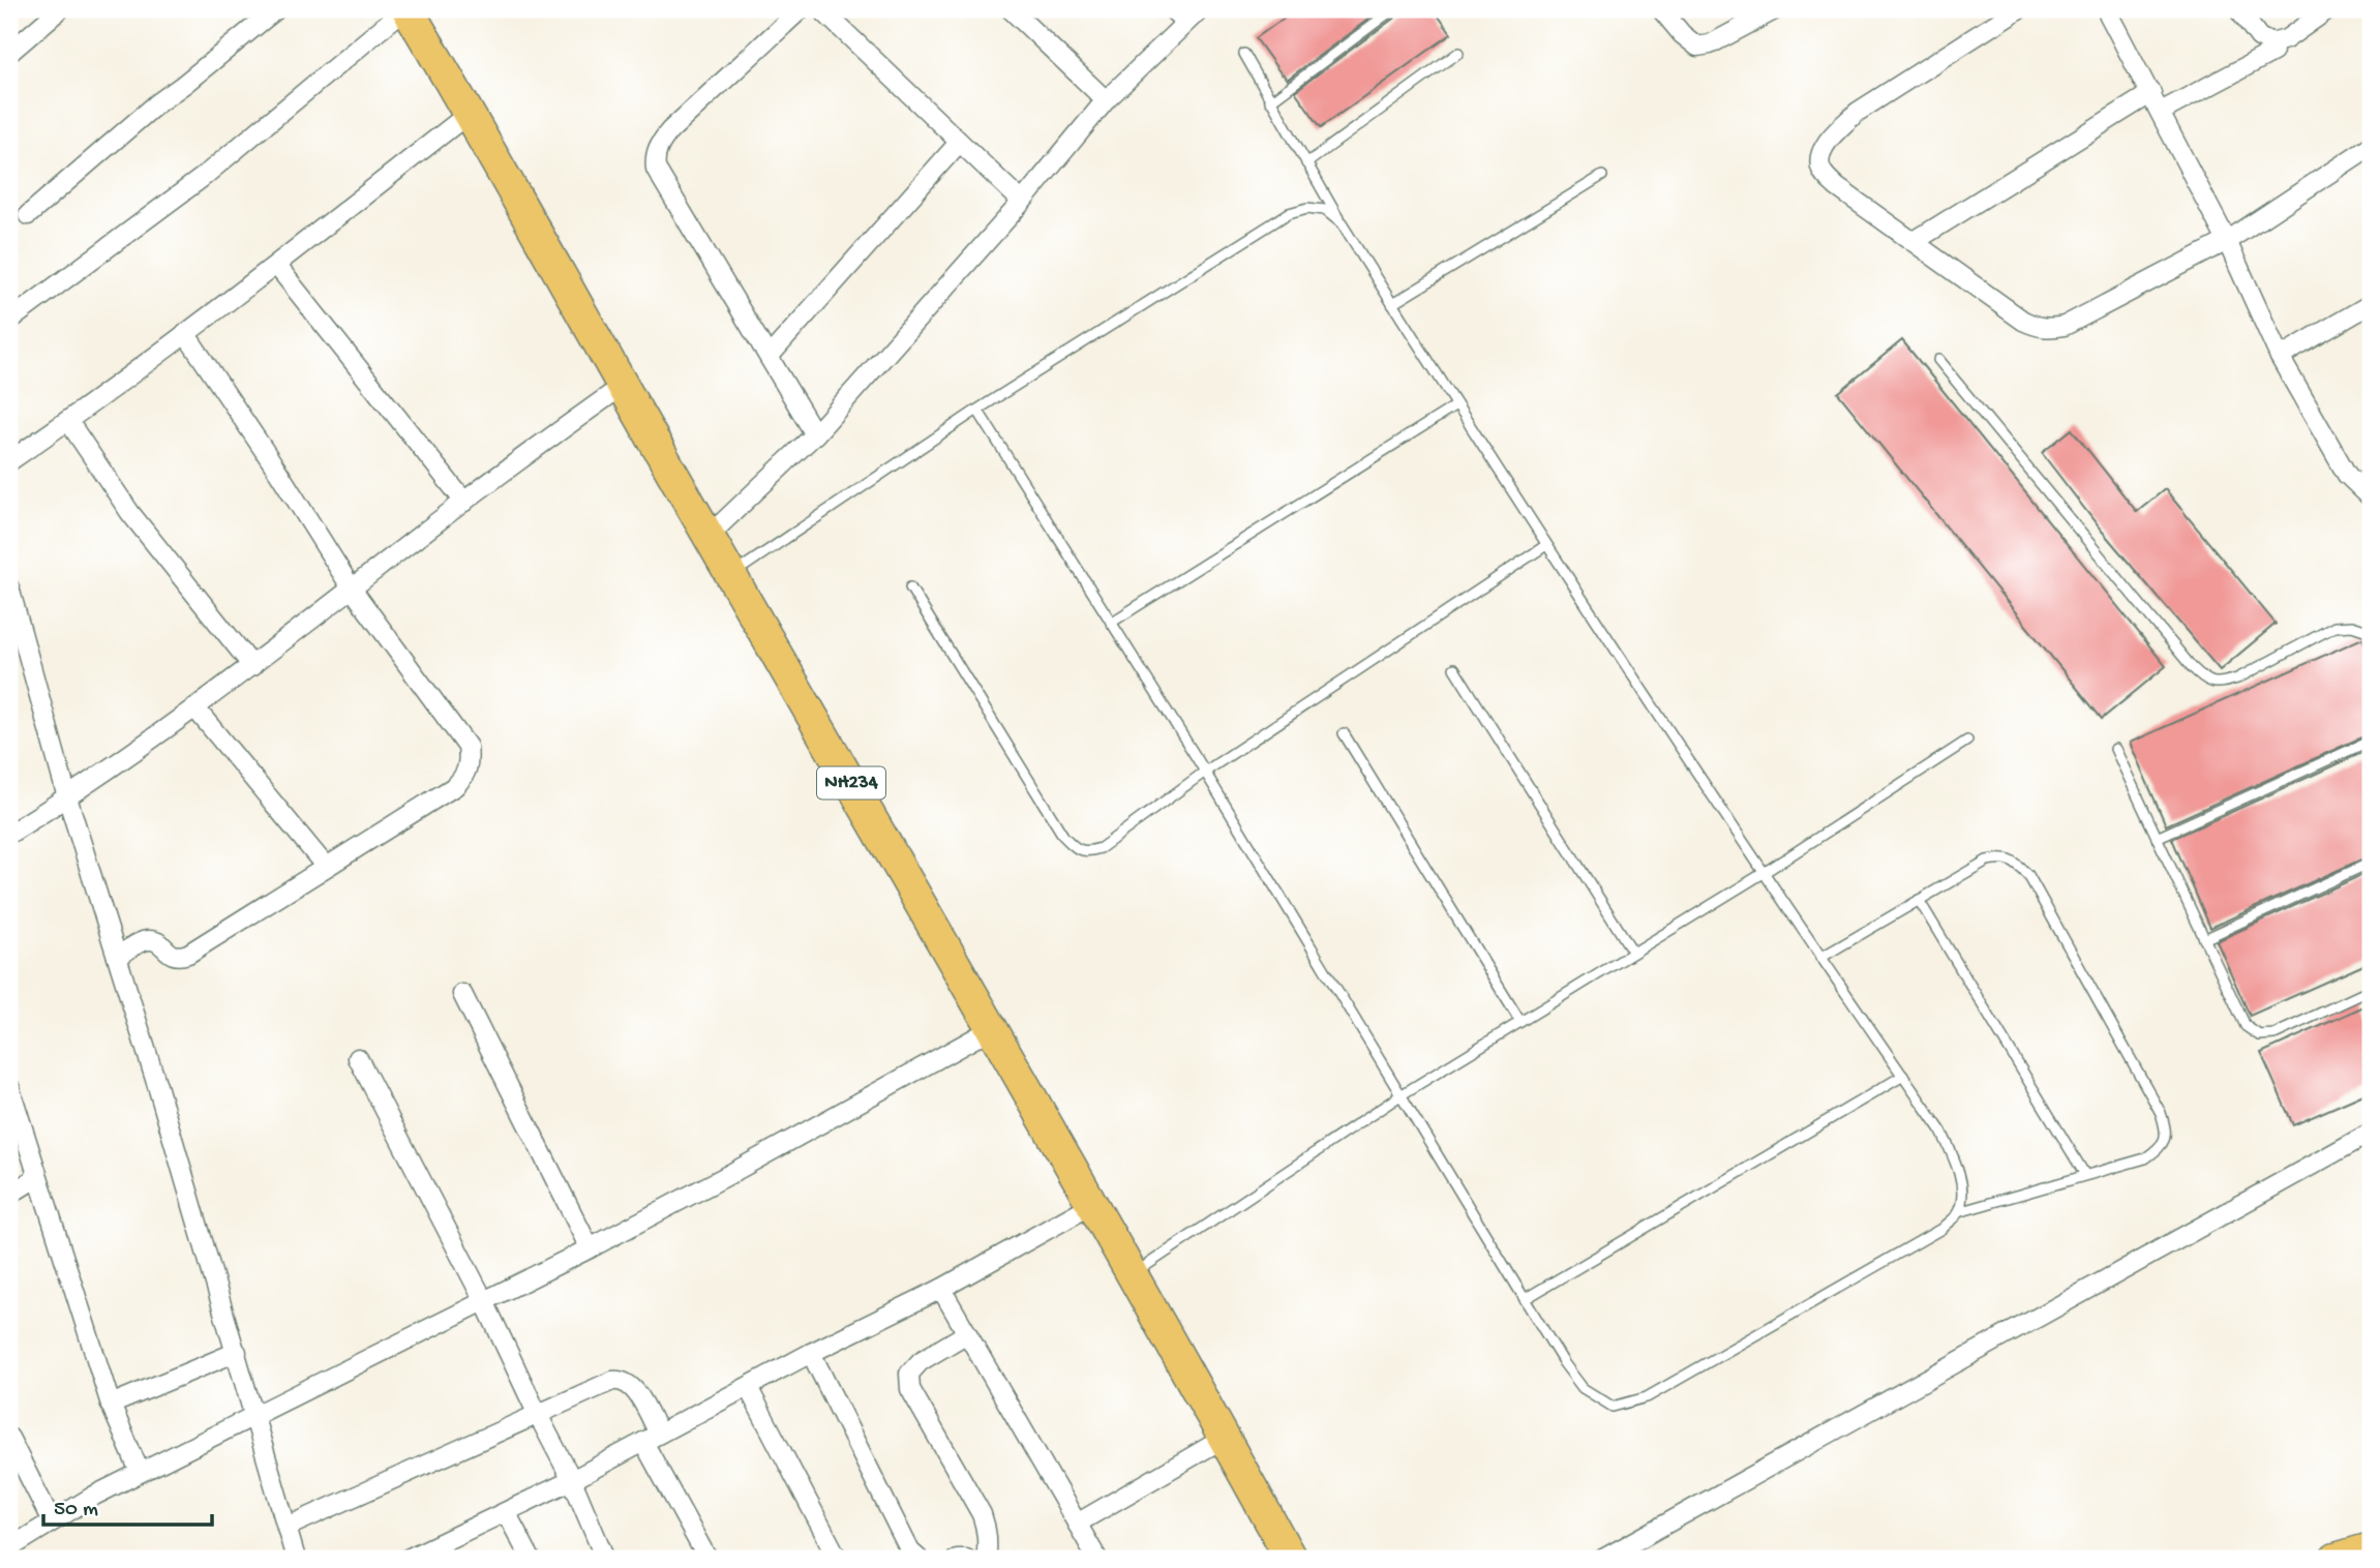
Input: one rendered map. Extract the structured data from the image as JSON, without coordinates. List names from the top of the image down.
{
  "streets": {
    "highway": ["NH234"]
  },
  "scale_bar": "50 m"
}
